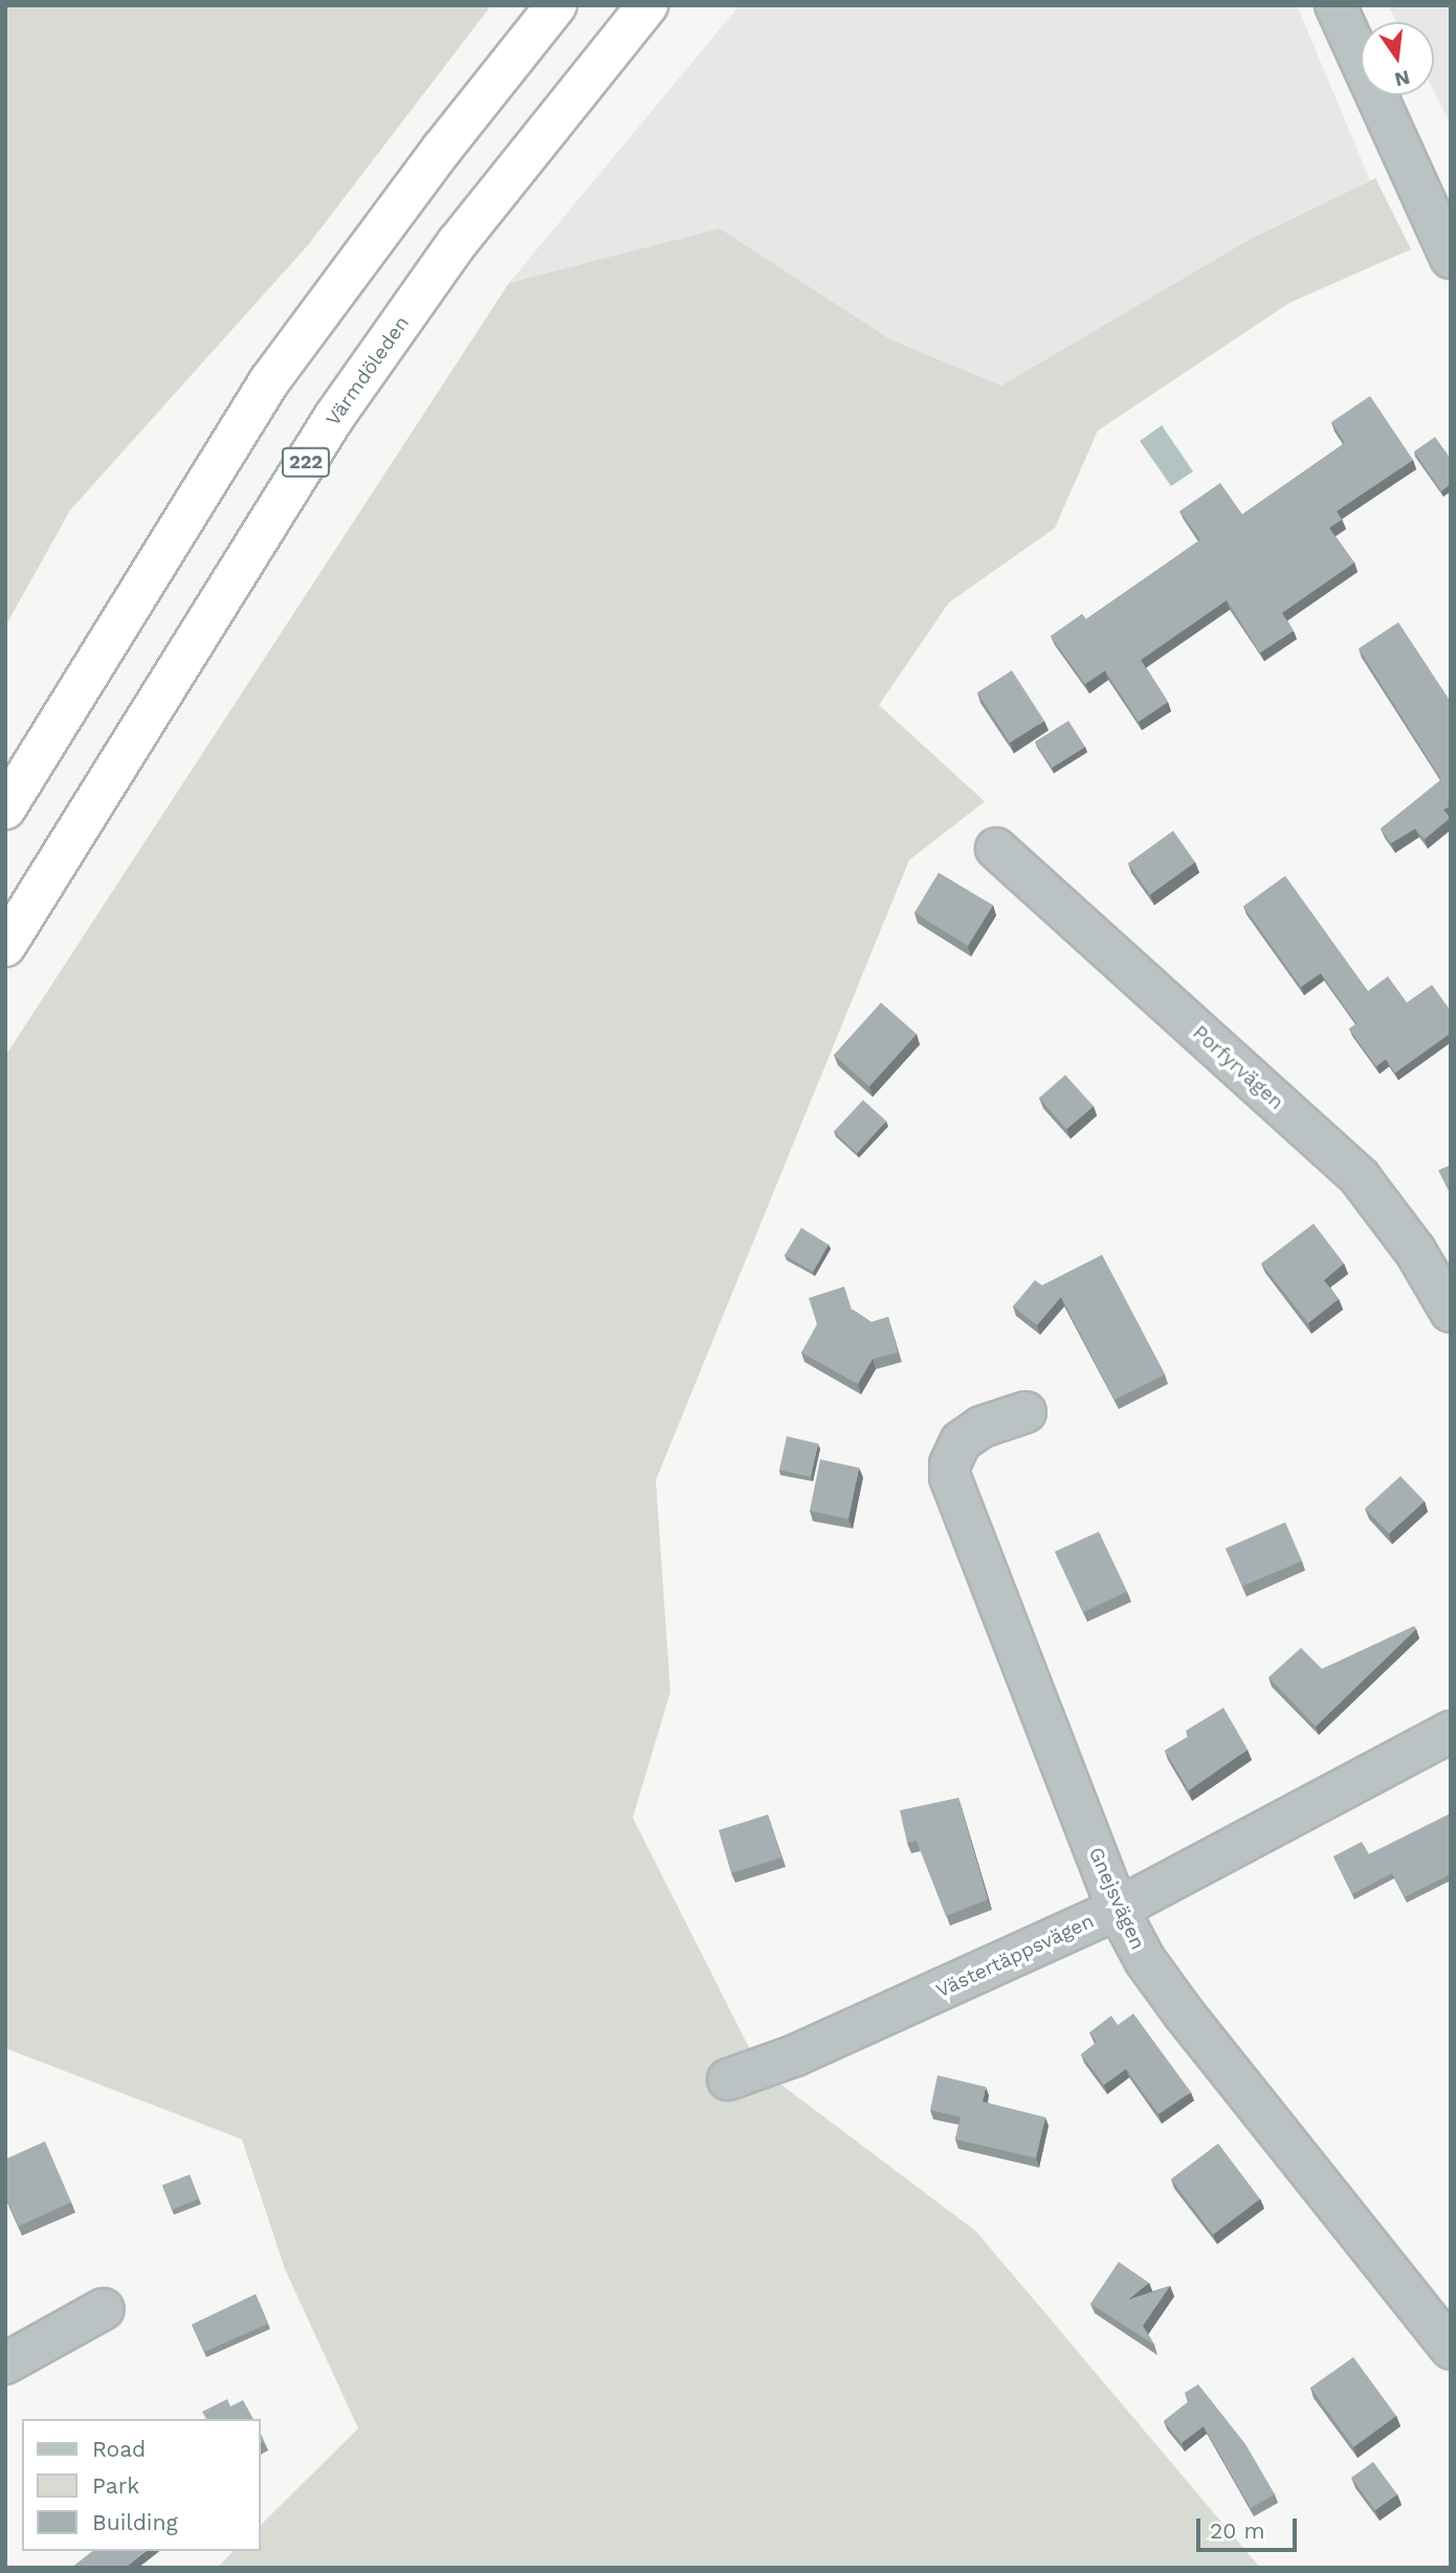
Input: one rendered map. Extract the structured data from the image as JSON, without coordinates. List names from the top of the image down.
{
  "streets": {
    "highway": ["Värmdöleden", "222"],
    "street": ["Porfyrvägen", "Gnejsvägen", "Västertäppsvägen"]
  },
  "crossings": [
    ["Gnejsvägen", "Västertäppsvägen"]
  ],
  "legend": ["Road", "Park", "Building"],
  "scale_bar": "20 m",
  "north": "bottom"
}
